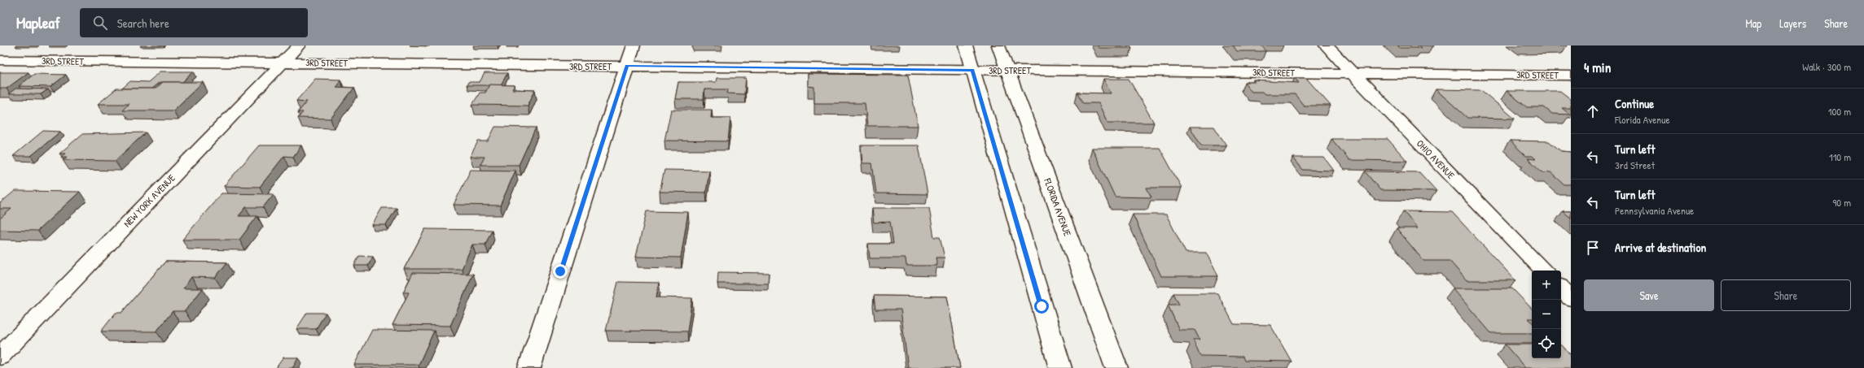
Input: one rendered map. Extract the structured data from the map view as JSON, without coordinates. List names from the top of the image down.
{
  "streets": {
    "street": [
      "3RD STREET",
      "OHIO AVENUE",
      "NEW YORK AVENUE",
      "FLORIDA AVENUE"
    ]
  },
  "crossings": [
    ["3RD STREET", "OHIO AVENUE"],
    ["3RD STREET", "NEW YORK AVENUE"],
    ["3RD STREET", "FLORIDA AVENUE"]
  ],
  "page": {
    "header": "Mapleaf",
    "search": "Search here",
    "nav": ["Map", "Layers", "Share"],
    "heading": ["4 min", "Walk · 300 m"],
    "list": [
      ["Continue", "Florida Avenue", "100 m"],
      ["Turn left", "3rd Street", "110 m"],
      ["Turn left", "Pennsylvania Avenue", "90 m"],
      "Arrive at destination"
    ],
    "buttons": ["Save", "Share"],
    "map_buttons": ["+", "−"]
  }
}
